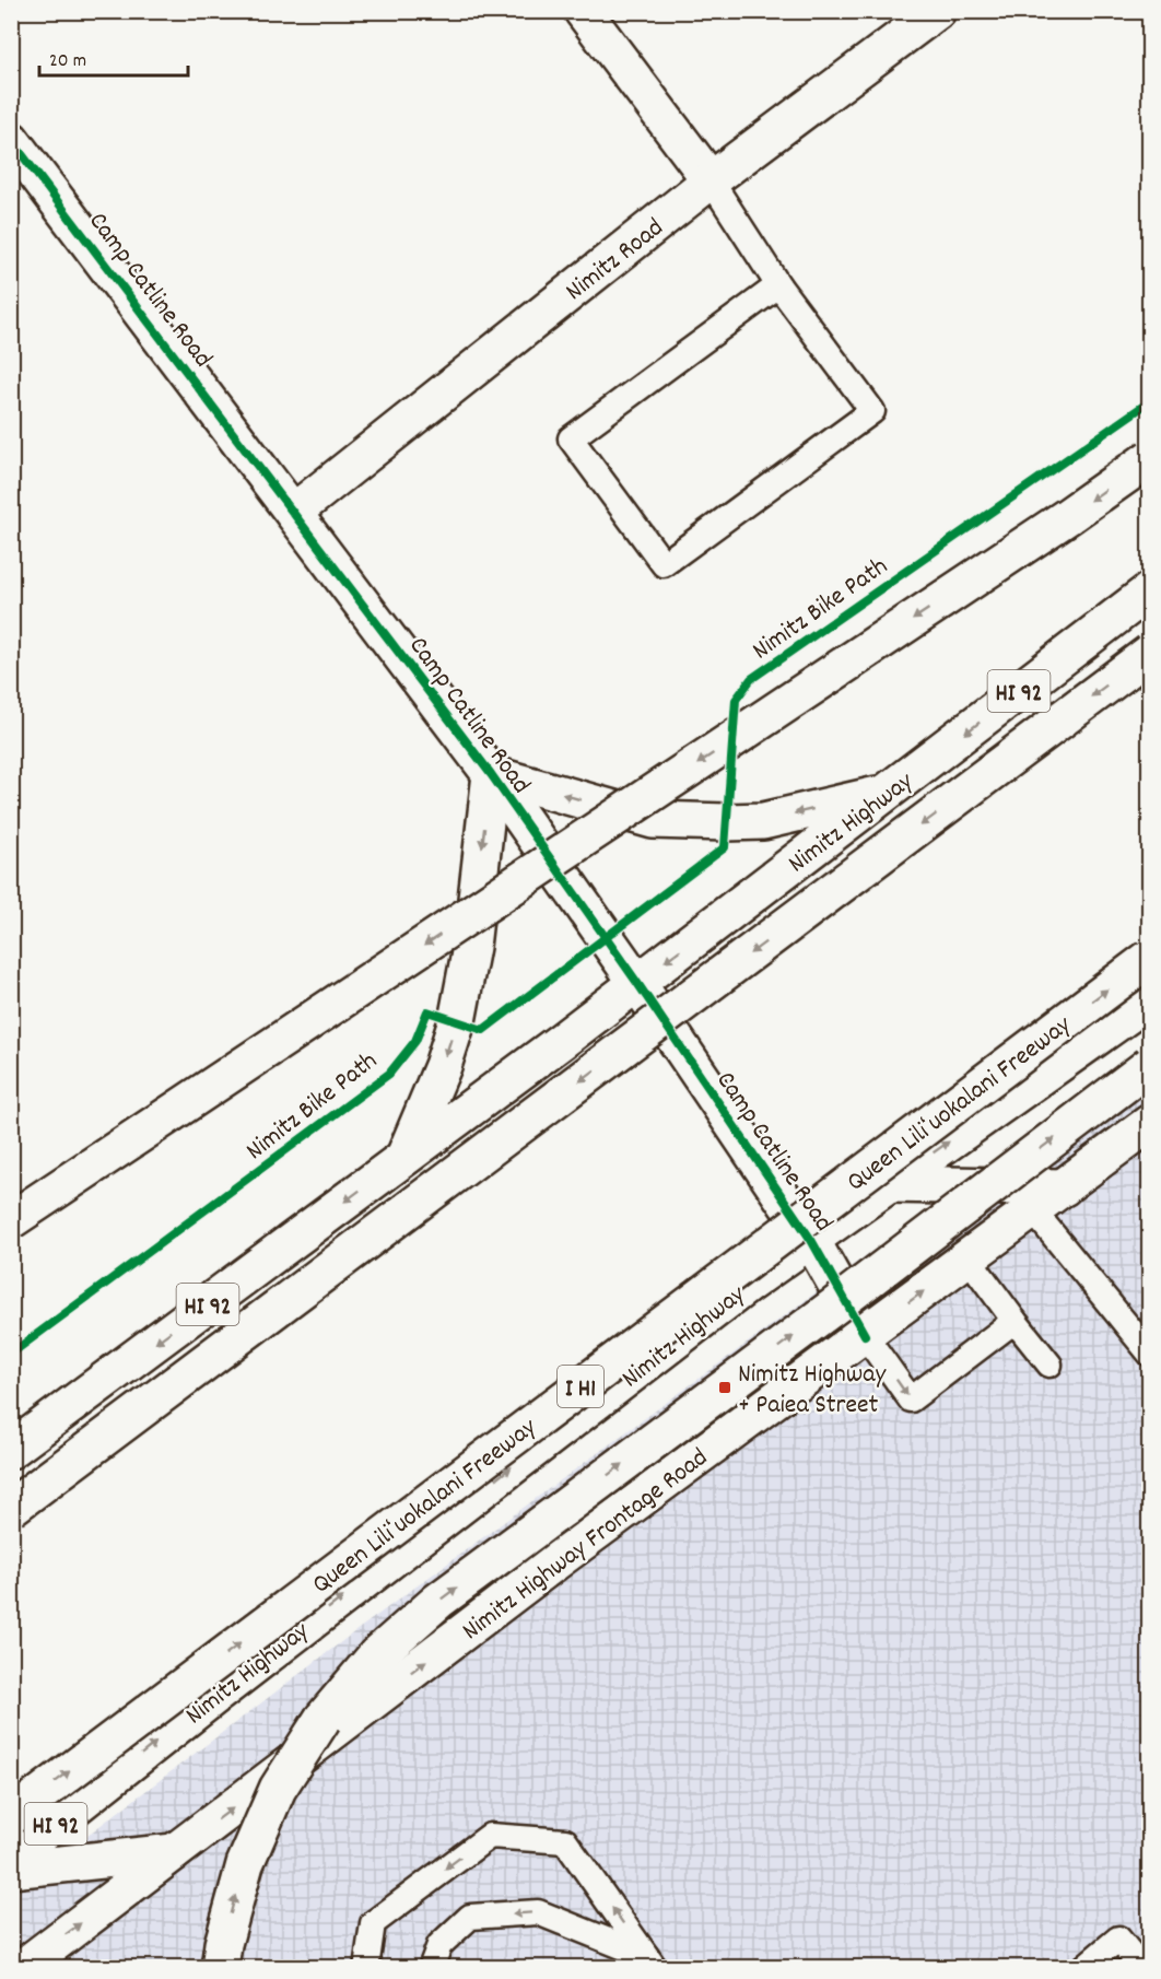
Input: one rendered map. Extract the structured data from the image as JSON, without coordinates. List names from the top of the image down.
{
  "streets": {
    "main road": [
      "Nimitz Road",
      "Camp Catline Road",
      "HI 92",
      "Nimitz Highway",
      "Queen Liliʻuokalani Freeway",
      "I H1",
      "Nimitz Highway Frontage Road"
    ],
    "cycle path": ["Nimitz Bike Path"]
  },
  "crossings": [
    ["Nimitz Road", "Camp Catline Road"],
    ["Camp Catline Road", "Nimitz Highway"],
    ["Camp Catline Road", "Nimitz Highway Frontage Road"]
  ],
  "places": {
    "transit": ["Nimitz Highway + Paiea Street"]
  },
  "scale_bar": "20 m"
}
